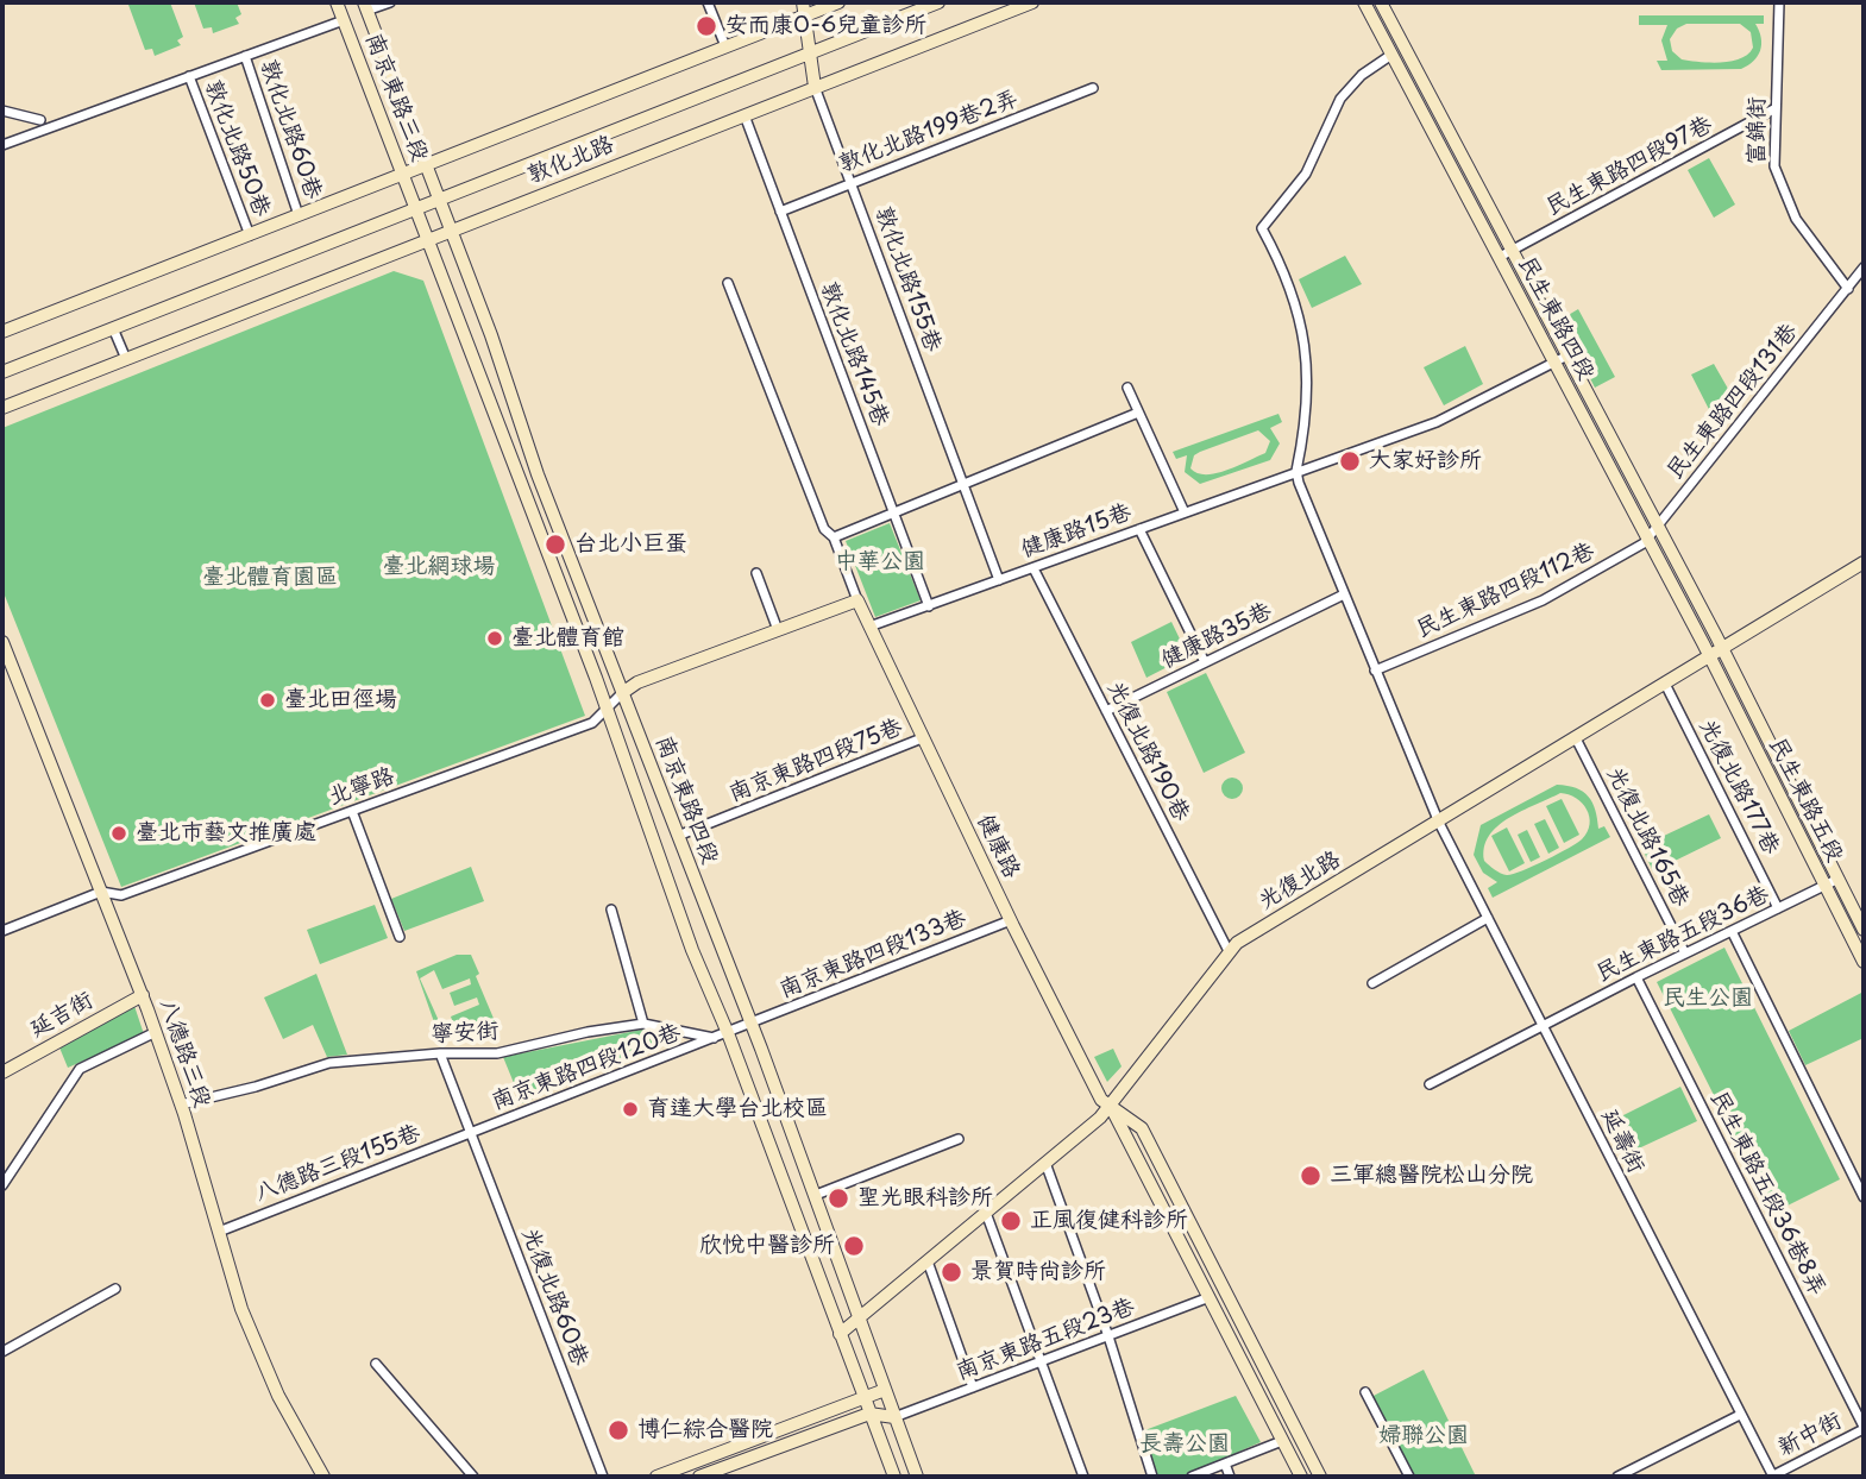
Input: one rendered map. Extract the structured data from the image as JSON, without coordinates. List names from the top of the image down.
{
  "streets": {
    "main road": [
      "南京東路三段",
      "敦化北路",
      "民生東路四段",
      "南京東路四段",
      "民生東路五段",
      "健康路",
      "光復北路",
      "延吉街",
      "八德路三段"
    ],
    "street": [
      "敦化北路60巷",
      "富錦街",
      "敦化北路199巷2弄",
      "敦化北路50巷",
      "民生東路四段97巷",
      "敦化北路155巷",
      "敦化北路145巷",
      "民生東路四段131巷",
      "健康路15巷",
      "民生東路四段112巷",
      "健康路35巷",
      "光復北路190巷",
      "南京東路四段75巷",
      "北寧路",
      "光復北路177巷",
      "光復北路165巷",
      "民生東路五段36巷",
      "南京東路四段133巷",
      "寧安街",
      "南京東路四段120巷",
      "延壽街",
      "八德路三段155巷",
      "民生東路五段36巷8弄",
      "光復北路60巷",
      "南京東路五段23巷",
      "新中街"
    ]
  },
  "crossings": [
    ["南京東路三段", "敦化北路"],
    ["南京東路三段", "南京東路四段"],
    ["富錦街", "民生東路四段97巷"],
    ["富錦街", "民生東路四段131巷"],
    ["敦化北路199巷2弄", "敦化北路155巷"],
    ["敦化北路199巷2弄", "敦化北路145巷"],
    ["敦化北路", "敦化北路155巷"],
    ["敦化北路", "敦化北路145巷"],
    ["敦化北路", "南京東路四段"],
    ["民生東路四段97巷", "民生東路四段"],
    ["敦化北路155巷", "健康路15巷"],
    ["民生東路四段", "民生東路四段131巷"],
    ["民生東路四段", "健康路15巷"],
    ["民生東路四段", "民生東路四段112巷"],
    ["民生東路四段", "民生東路五段"],
    ["民生東路四段", "光復北路"],
    ["敦化北路145巷", "健康路15巷"],
    ["民生東路四段131巷", "民生東路四段112巷"],
    ["健康路15巷", "光復北路190巷"],
    ["健康路15巷", "健康路"],
    ["健康路15巷", "延壽街"],
    ["民生東路四段112巷", "延壽街"],
    ["健康路35巷", "光復北路190巷"],
    ["健康路35巷", "延壽街"],
    ["光復北路190巷", "光復北路"],
    ["南京東路四段75巷", "南京東路四段"],
    ["南京東路四段75巷", "健康路"],
    ["北寧路", "南京東路四段"],
    ["北寧路", "八德路三段"],
    ["光復北路177巷", "光復北路"],
    ["光復北路177巷", "民生東路五段36巷"],
    ["南京東路四段", "光復北路"],
    ["南京東路四段", "南京東路四段133巷"],
    ["南京東路四段", "寧安街"],
    ["南京東路四段", "南京東路五段23巷"],
    ["民生東路五段", "光復北路"],
    ["民生東路五段", "民生東路五段36巷"],
    ["光復北路165巷", "光復北路"],
    ["光復北路165巷", "民生東路五段36巷"],
    ["健康路", "光復北路"],
    ["健康路", "南京東路四段133巷"],
    ["健康路", "南京東路五段23巷"],
    ["光復北路", "延壽街"],
    ["民生東路五段36巷", "延壽街"],
    ["民生東路五段36巷", "民生東路五段36巷8弄"],
    ["南京東路四段133巷", "寧安街"],
    ["延吉街", "八德路三段"],
    ["寧安街", "八德路三段"],
    ["寧安街", "南京東路四段120巷"],
    ["寧安街", "光復北路60巷"],
    ["八德路三段", "八德路三段155巷"],
    ["南京東路四段120巷", "八德路三段155巷"],
    ["南京東路四段120巷", "光復北路60巷"],
    ["延壽街", "新中街"],
    ["八德路三段155巷", "光復北路60巷"],
    ["民生東路五段36巷8弄", "新中街"]
  ],
  "parks": [
    "中華公園",
    "臺北網球場",
    "臺北體育園區",
    "民生公園",
    "婦聯公園",
    "長壽公園"
  ],
  "places": [
    "安而康0-6兒童診所",
    "大家好診所",
    "台北小巨蛋",
    "臺北體育館",
    "臺北田徑場",
    "臺北市藝文推廣處",
    "育達大學台北校區",
    "三軍總醫院松山分院",
    "聖光眼科診所",
    "正風復健科診所",
    "欣悅中醫診所",
    "景賀時尚診所",
    "博仁綜合醫院"
  ]
}
